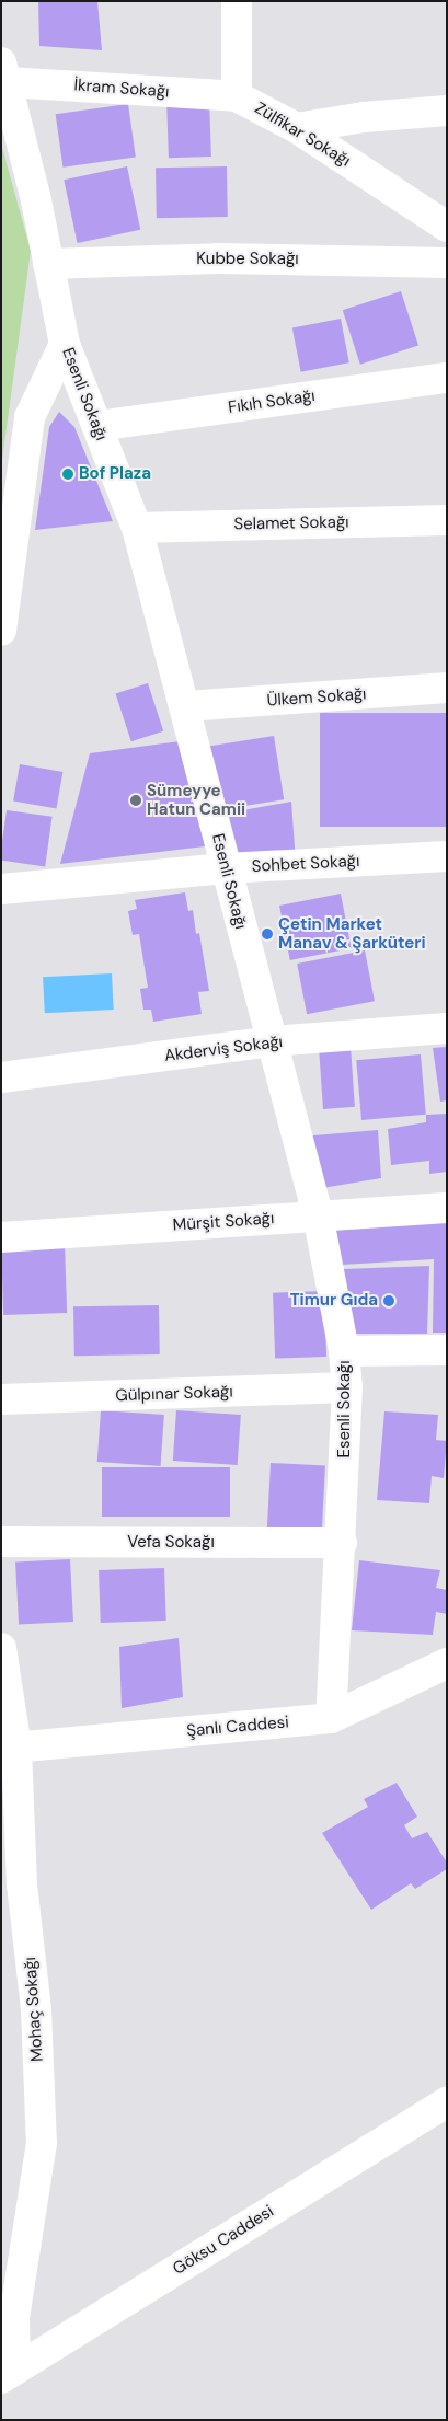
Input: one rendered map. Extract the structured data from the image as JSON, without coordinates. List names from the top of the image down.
{
  "streets": {
    "street": [
      "İkram Sokağı",
      "Zülfikar Sokağı",
      "Kubbe Sokağı",
      "Esenli Sokağı",
      "Fıkıh Sokağı",
      "Selamet Sokağı",
      "Ülkem Sokağı",
      "Sohbet Sokağı",
      "Akderviş Sokağı",
      "Mürşit Sokağı",
      "Gülpınar Sokağı",
      "Vefa Sokağı",
      "Şanlı Caddesi",
      "Mohaç Sokağı",
      "Göksu Caddesi"
    ]
  },
  "crossings": [
    ["İkram Sokağı", "Zülfikar Sokağı"],
    ["İkram Sokağı", "Esenli Sokağı"],
    ["Kubbe Sokağı", "Esenli Sokağı"],
    ["Esenli Sokağı", "Fıkıh Sokağı"],
    ["Esenli Sokağı", "Selamet Sokağı"],
    ["Esenli Sokağı", "Ülkem Sokağı"],
    ["Esenli Sokağı", "Sohbet Sokağı"],
    ["Esenli Sokağı", "Akderviş Sokağı"],
    ["Esenli Sokağı", "Mürşit Sokağı"],
    ["Esenli Sokağı", "Gülpınar Sokağı"],
    ["Esenli Sokağı", "Vefa Sokağı"],
    ["Esenli Sokağı", "Şanlı Caddesi"],
    ["Şanlı Caddesi", "Mohaç Sokağı"],
    ["Mohaç Sokağı", "Göksu Caddesi"]
  ],
  "places": [
    "Bof Plaza",
    "Sümeyye Hatun Camii",
    "Çetin Market Manav & Şarküteri",
    "Timur Gıda"
  ]
}
